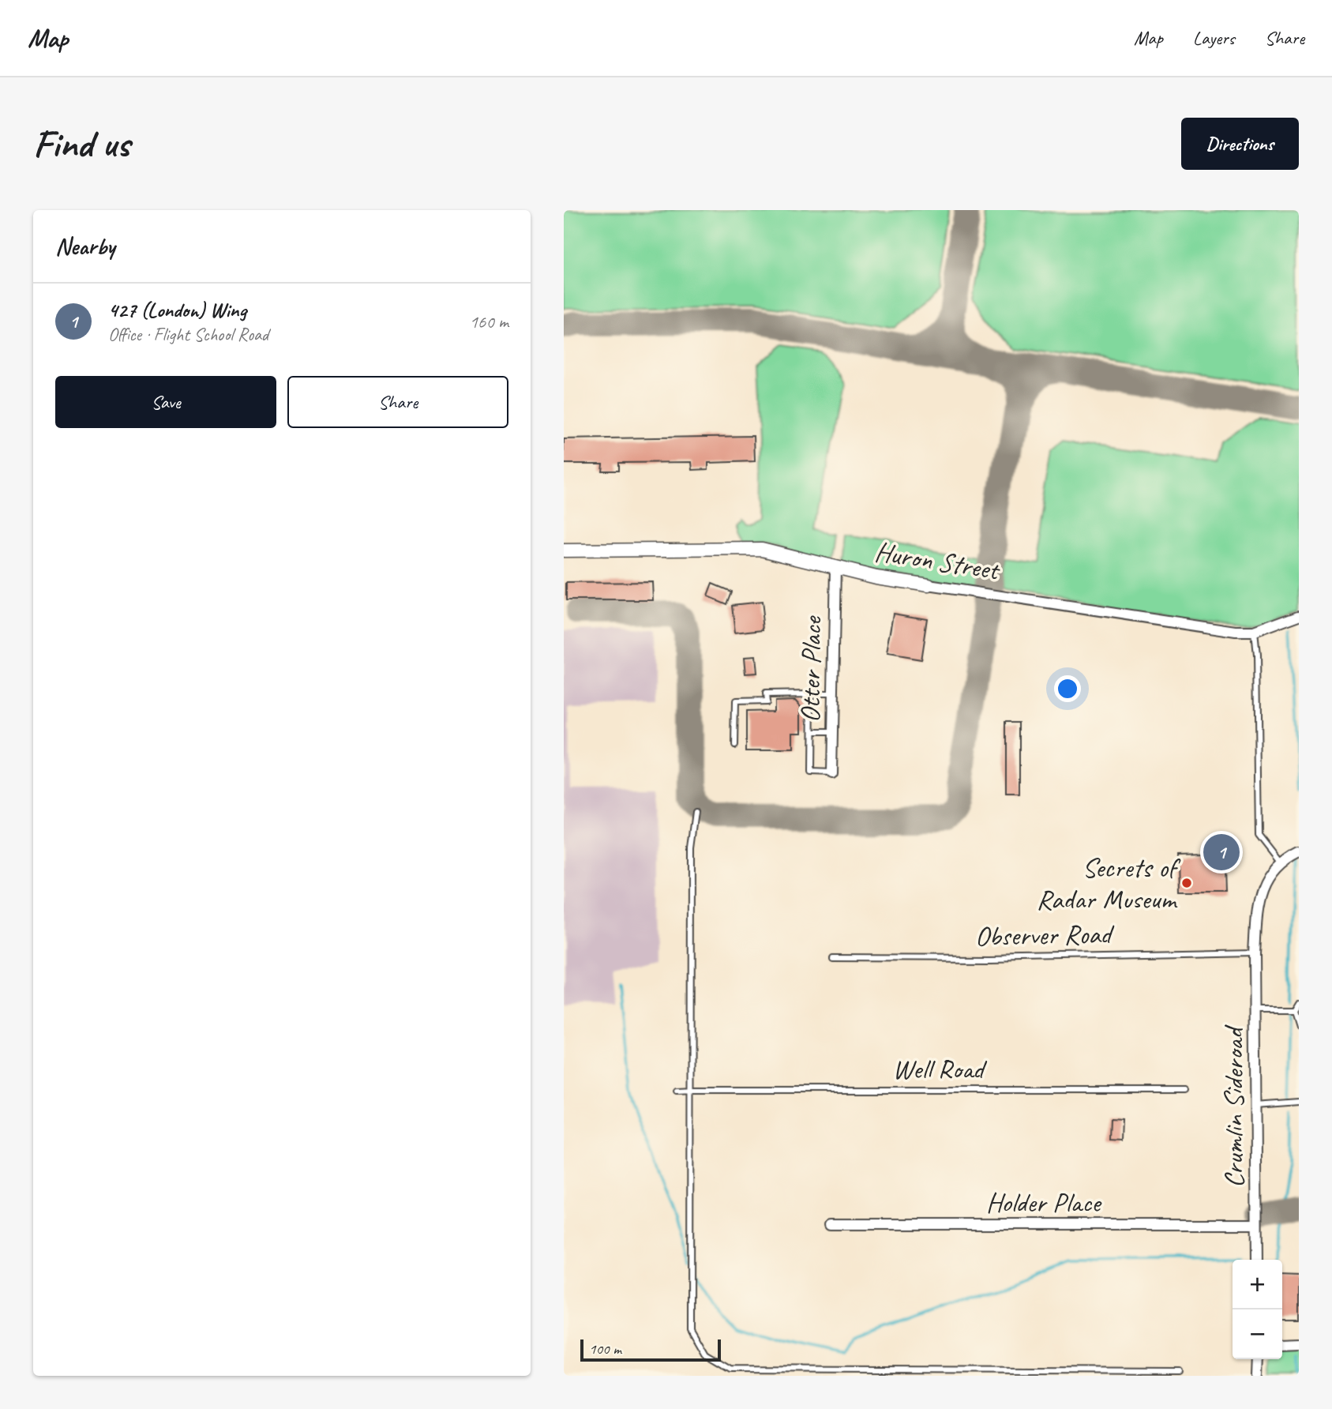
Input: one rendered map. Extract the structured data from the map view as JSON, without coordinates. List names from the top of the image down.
{
  "streets": {
    "street": [
      "Huron Street",
      "Otter Place",
      "Crumlin Sideroad",
      "Holder Place"
    ],
    "lane": ["Observer Road", "Well Road"]
  },
  "crossings": [
    ["Huron Street", "Otter Place"],
    ["Observer Road", "Crumlin Sideroad"],
    ["Crumlin Sideroad", "Holder Place"]
  ],
  "places": ["Secrets of Radar Museum"],
  "scale_bar": "100 m",
  "page": {
    "header": "Map",
    "nav": ["Map", "Layers", "Share"],
    "buttons": [
      "Directions",
      ["Save", "Share"]
    ],
    "title": "Find us",
    "heading": "Nearby",
    "list": [
      {
        "mark": "1",
        "name": "427 (London) Wing",
        "note": "Office · Flight School Road",
        "value": "160 m"
      }
    ],
    "pins": "1",
    "map_buttons": ["+", "−"],
    "scale": "100 m"
  }
}
